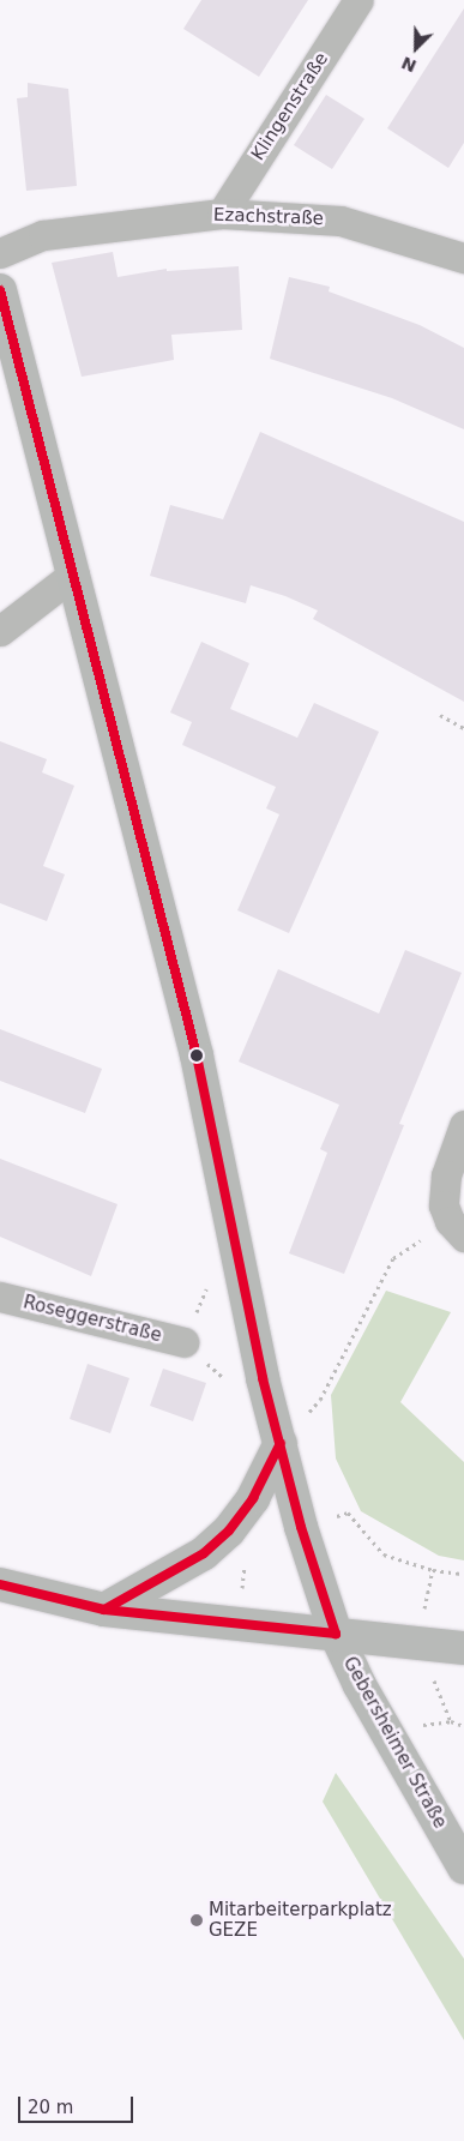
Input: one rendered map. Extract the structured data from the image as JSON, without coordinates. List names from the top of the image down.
{
  "streets": {
    "street": [
      "Klingenstraße",
      "Ezachstraße",
      "Roseggerstraße",
      "Gebersheimer Straße"
    ]
  },
  "crossings": [
    ["Klingenstraße", "Ezachstraße"]
  ],
  "places": ["Mitarbeiterparkplatz GEZE"],
  "scale_bar": "20 m",
  "north": "bottom left"
}
